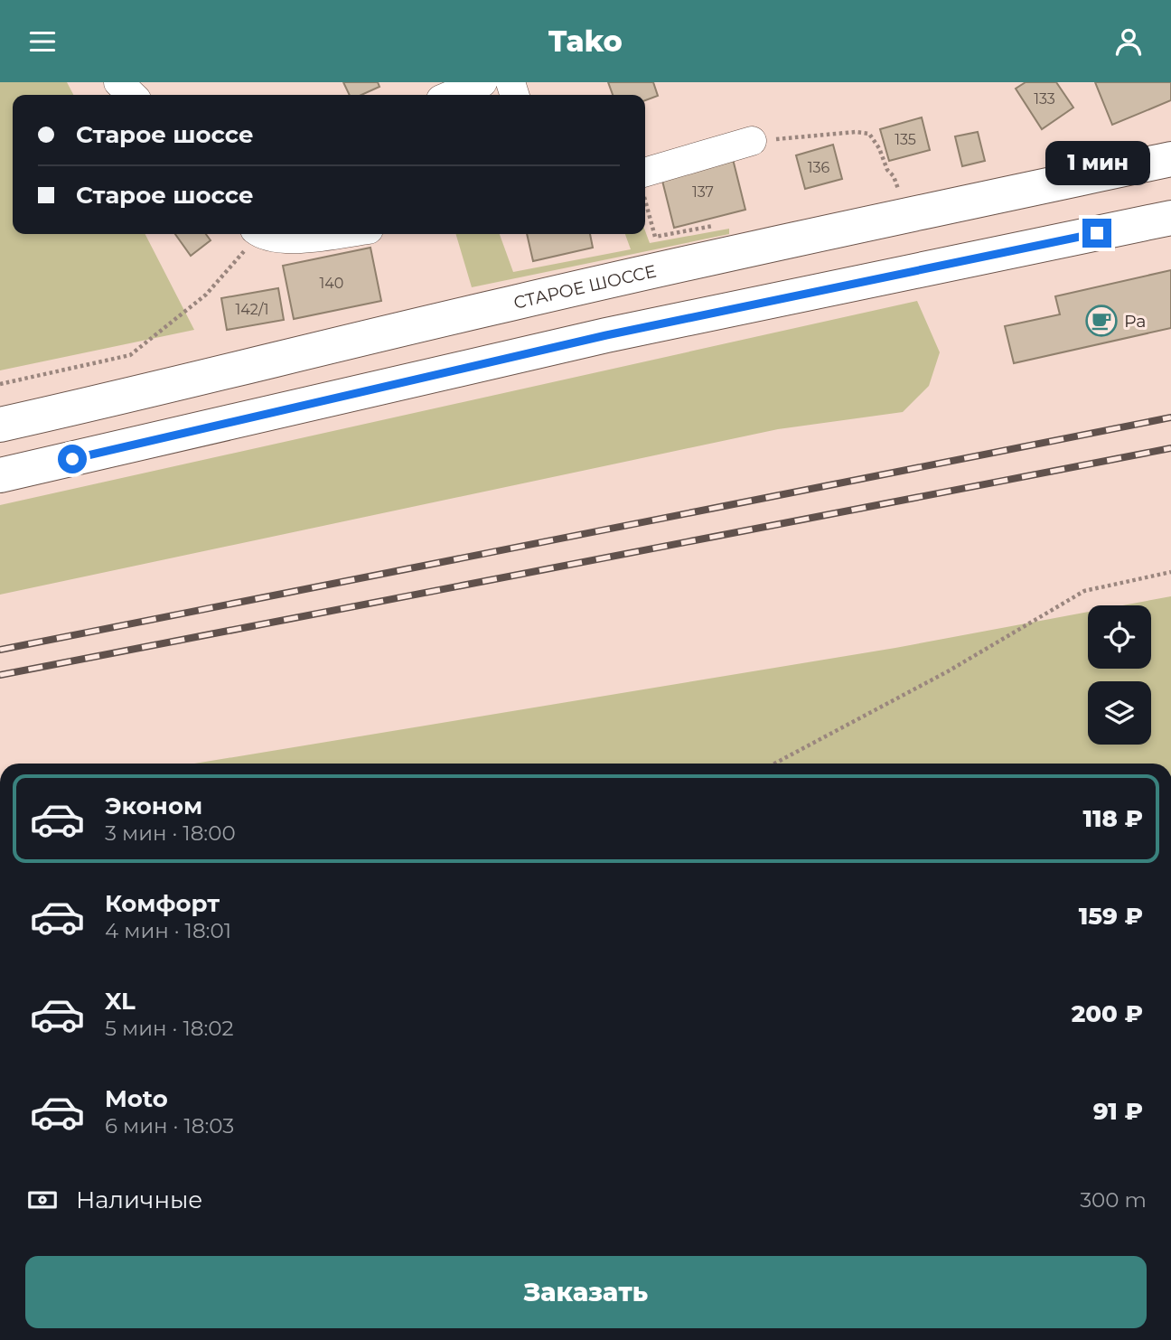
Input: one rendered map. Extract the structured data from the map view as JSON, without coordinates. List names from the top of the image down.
{
  "streets": {
    "highway": ["СТАРОЕ ШОССЕ"]
  },
  "places": {
    "cafe": ["Ра"]
  },
  "house_numbers": [
    "133",
    "135",
    "136",
    "137",
    "140",
    "142/1"
  ],
  "page": {
    "header": "Tako",
    "banner": ["Старое шоссе", "Старое шоссе"],
    "bubble": "1 мин",
    "list": [
      {
        "name": "Эконом",
        "note": "3 мин · 18:00",
        "value": "118 ₽"
      },
      {
        "name": "Комфорт",
        "note": "4 мин · 18:01",
        "value": "159 ₽"
      },
      {
        "name": "XL",
        "note": "5 мин · 18:02",
        "value": "200 ₽"
      },
      {
        "name": "Moto",
        "note": "6 мин · 18:03",
        "value": "91 ₽"
      }
    ],
    "pay": ["Наличные", "300 m"],
    "buttons": "Заказать"
  }
}
